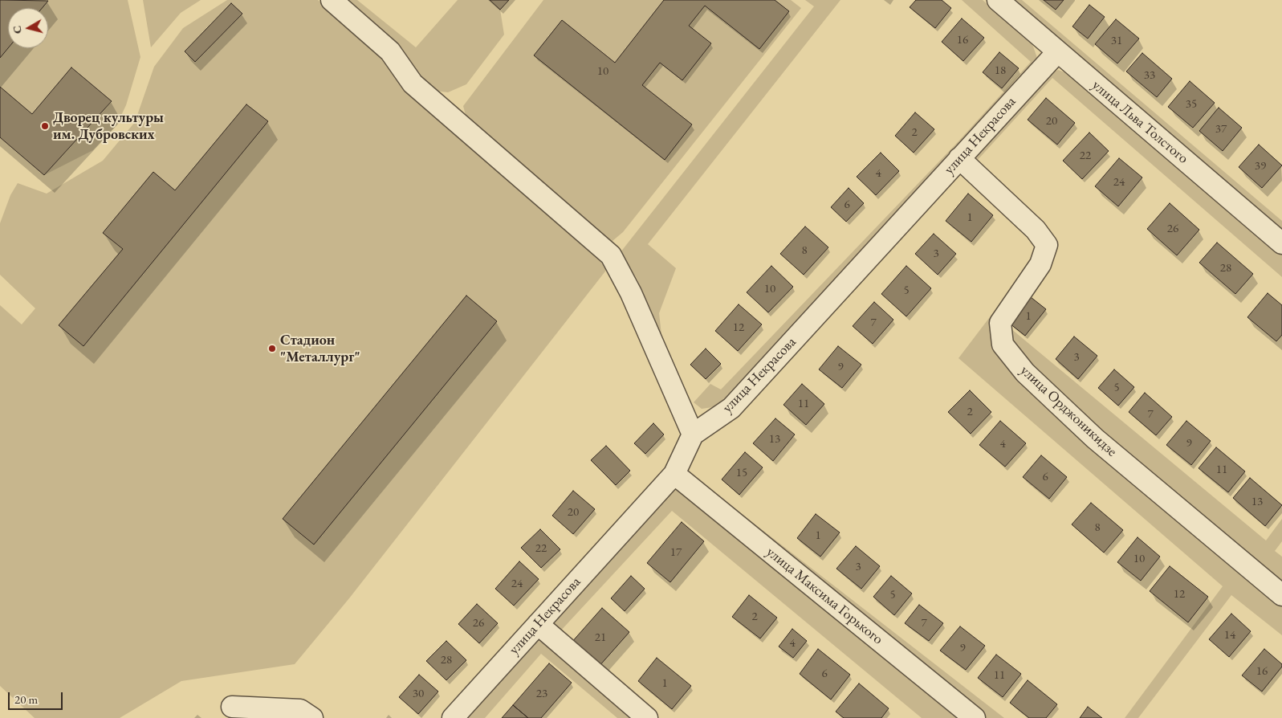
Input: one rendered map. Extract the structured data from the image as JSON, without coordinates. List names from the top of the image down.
{
  "streets": {
    "street": [
      "улица Льва Толстого",
      "улица Некрасова",
      "улица Орджоникидзе",
      "улица Максима Горького"
    ]
  },
  "crossings": [
    ["улица Льва Толстого", "улица Некрасова"],
    ["улица Некрасова", "улица Орджоникидзе"],
    ["улица Некрасова", "улица Максима Горького"]
  ],
  "places": ["Дворец культуры им. Дубровских", "Стадион \"Металлург\""],
  "house_numbers": [
    "16",
    "31",
    "18",
    "10",
    "33",
    "35",
    "20",
    "37",
    "2",
    "22",
    "39",
    "4",
    "24",
    "6",
    "1",
    "26",
    "8",
    "3",
    "28",
    "10",
    "5",
    "1",
    "7",
    "12",
    "3",
    "9",
    "5",
    "11",
    "2",
    "7",
    "13",
    "9",
    "4",
    "11",
    "15",
    "6",
    "13",
    "20",
    "8",
    "1",
    "22",
    "17",
    "10",
    "3",
    "24",
    "12",
    "5",
    "2",
    "26",
    "7",
    "14",
    "21",
    "4",
    "9",
    "28",
    "16",
    "6",
    "11",
    "1",
    "30",
    "23"
  ],
  "scale_bar": "20 m",
  "north": "left"
}
